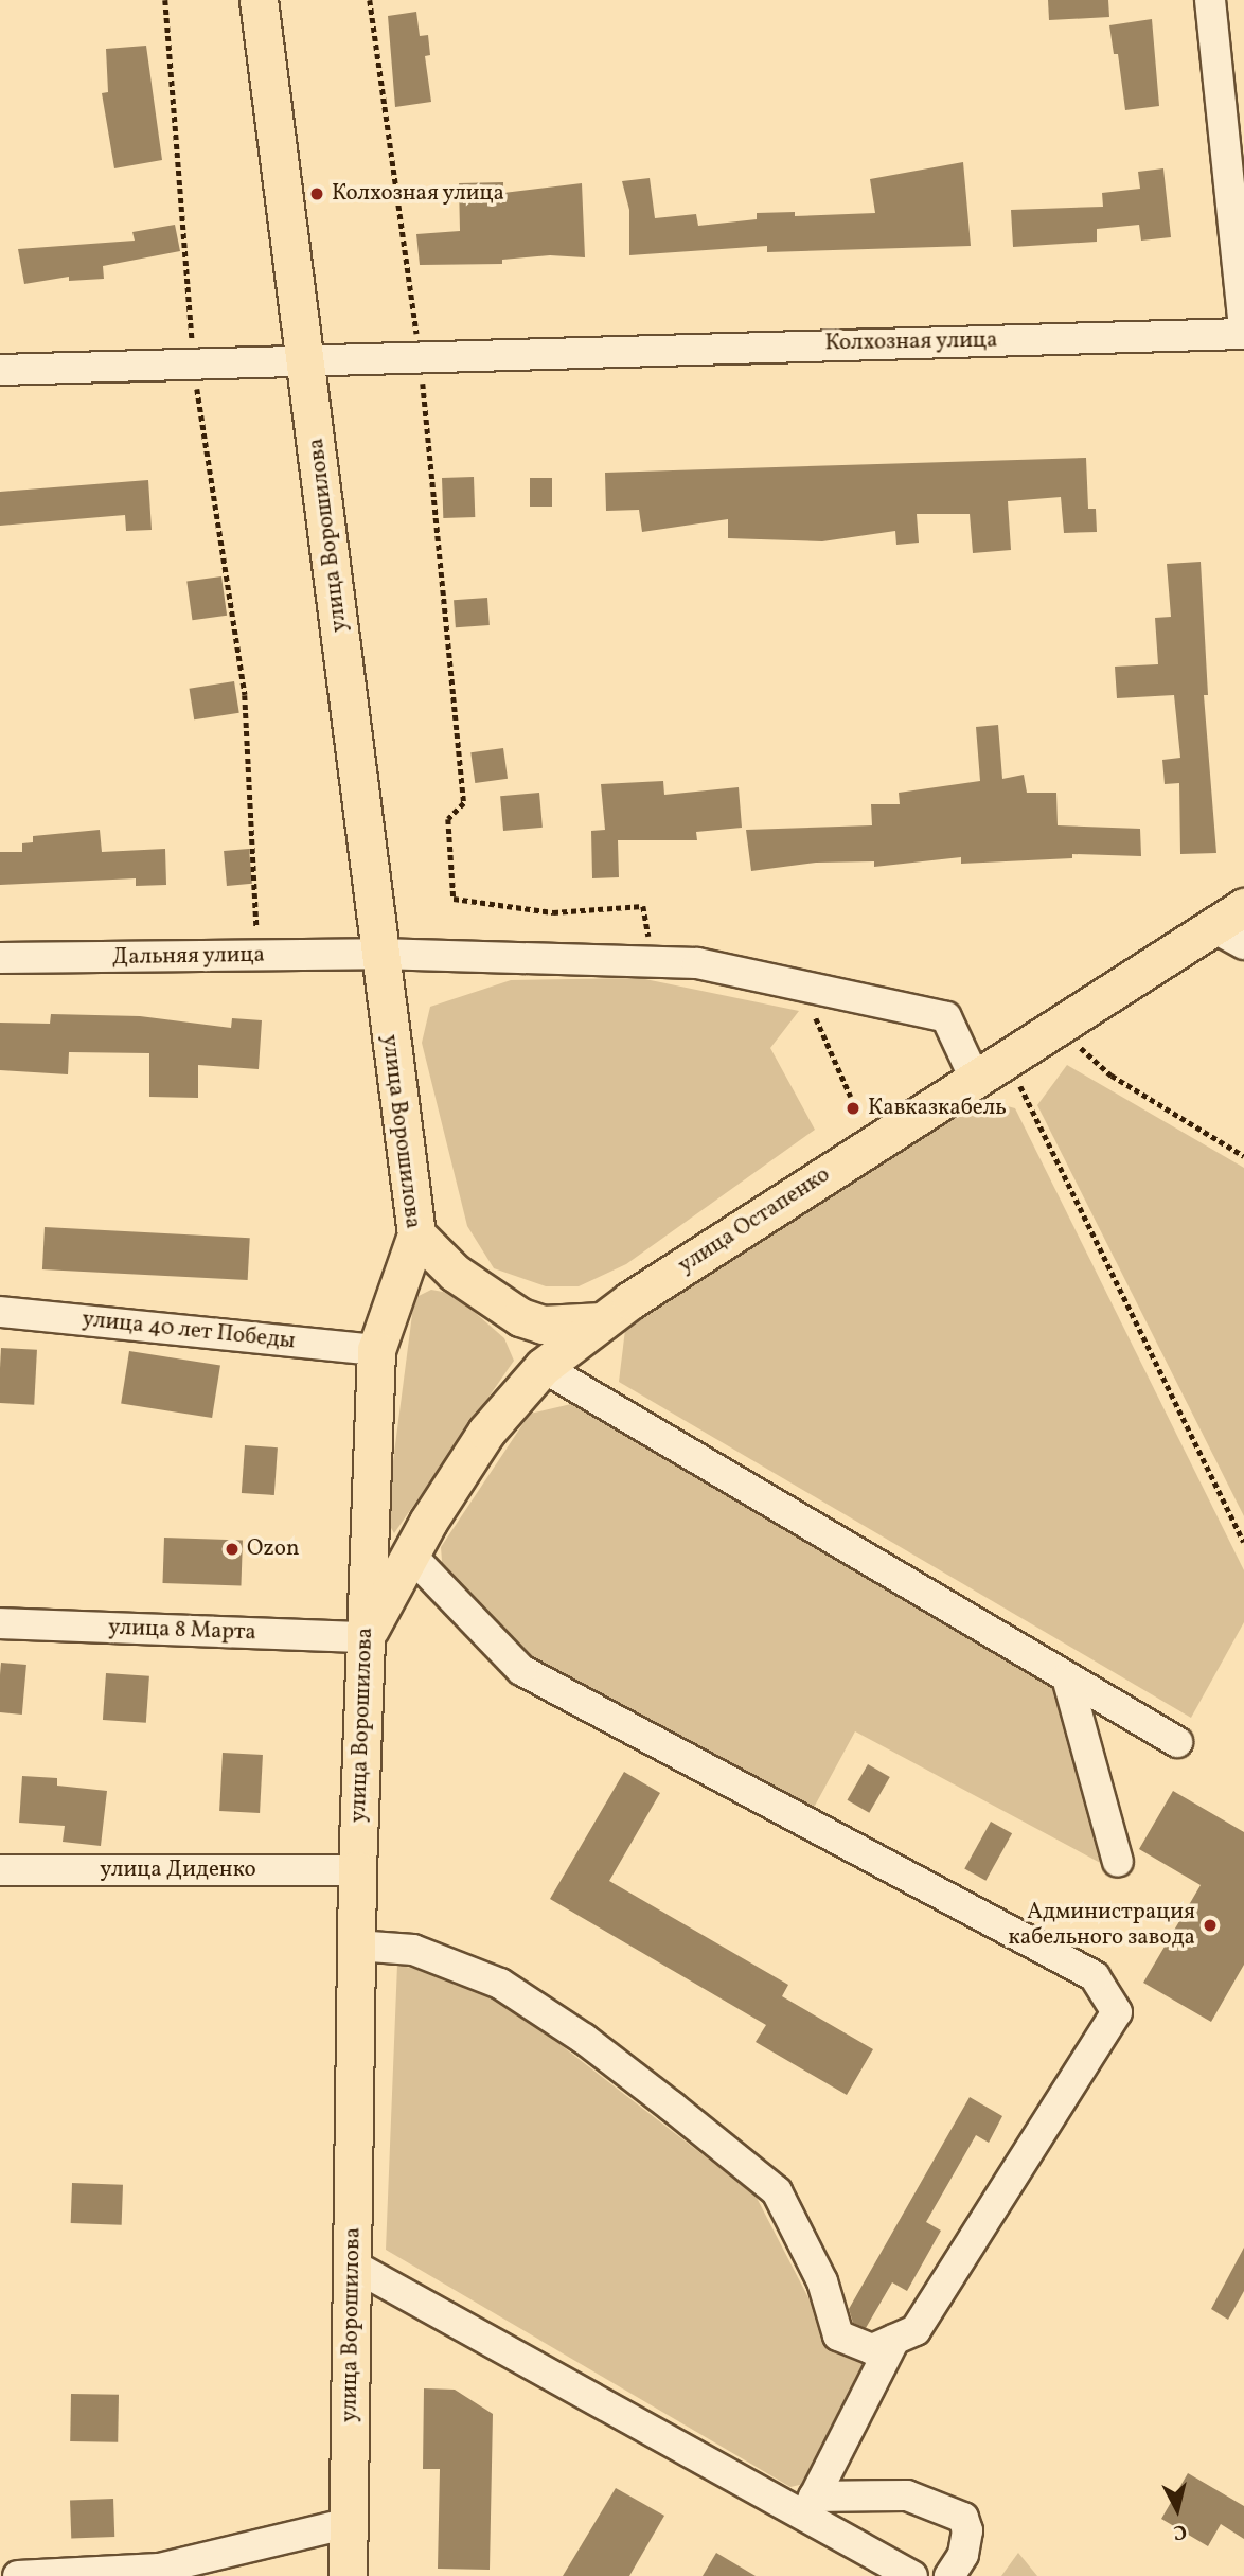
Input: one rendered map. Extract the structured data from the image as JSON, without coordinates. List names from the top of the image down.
{
  "streets": {
    "main road": ["улица Ворошилова", "улица Остапенко"],
    "street": [
      "Колхозная улица",
      "Дальняя улица",
      "улица 40 лет Победы",
      "улица 8 Марта",
      "улица Диденко"
    ]
  },
  "crossings": [
    ["Колхозная улица", "улица Ворошилова"],
    ["улица Ворошилова", "Дальняя улица"],
    ["улица Ворошилова", "улица Остапенко"],
    ["улица Ворошилова", "улица 40 лет Победы"],
    ["улица Ворошилова", "улица 8 Марта"],
    ["улица Ворошилова", "улица Диденко"],
    ["Дальняя улица", "улица Остапенко"],
    ["улица Остапенко", "улица 8 Марта"]
  ],
  "places": [
    "Колхозная улица",
    "Кавказкабель",
    "Ozon",
    "Администрация кабельного завода"
  ],
  "north": "bottom"
}
